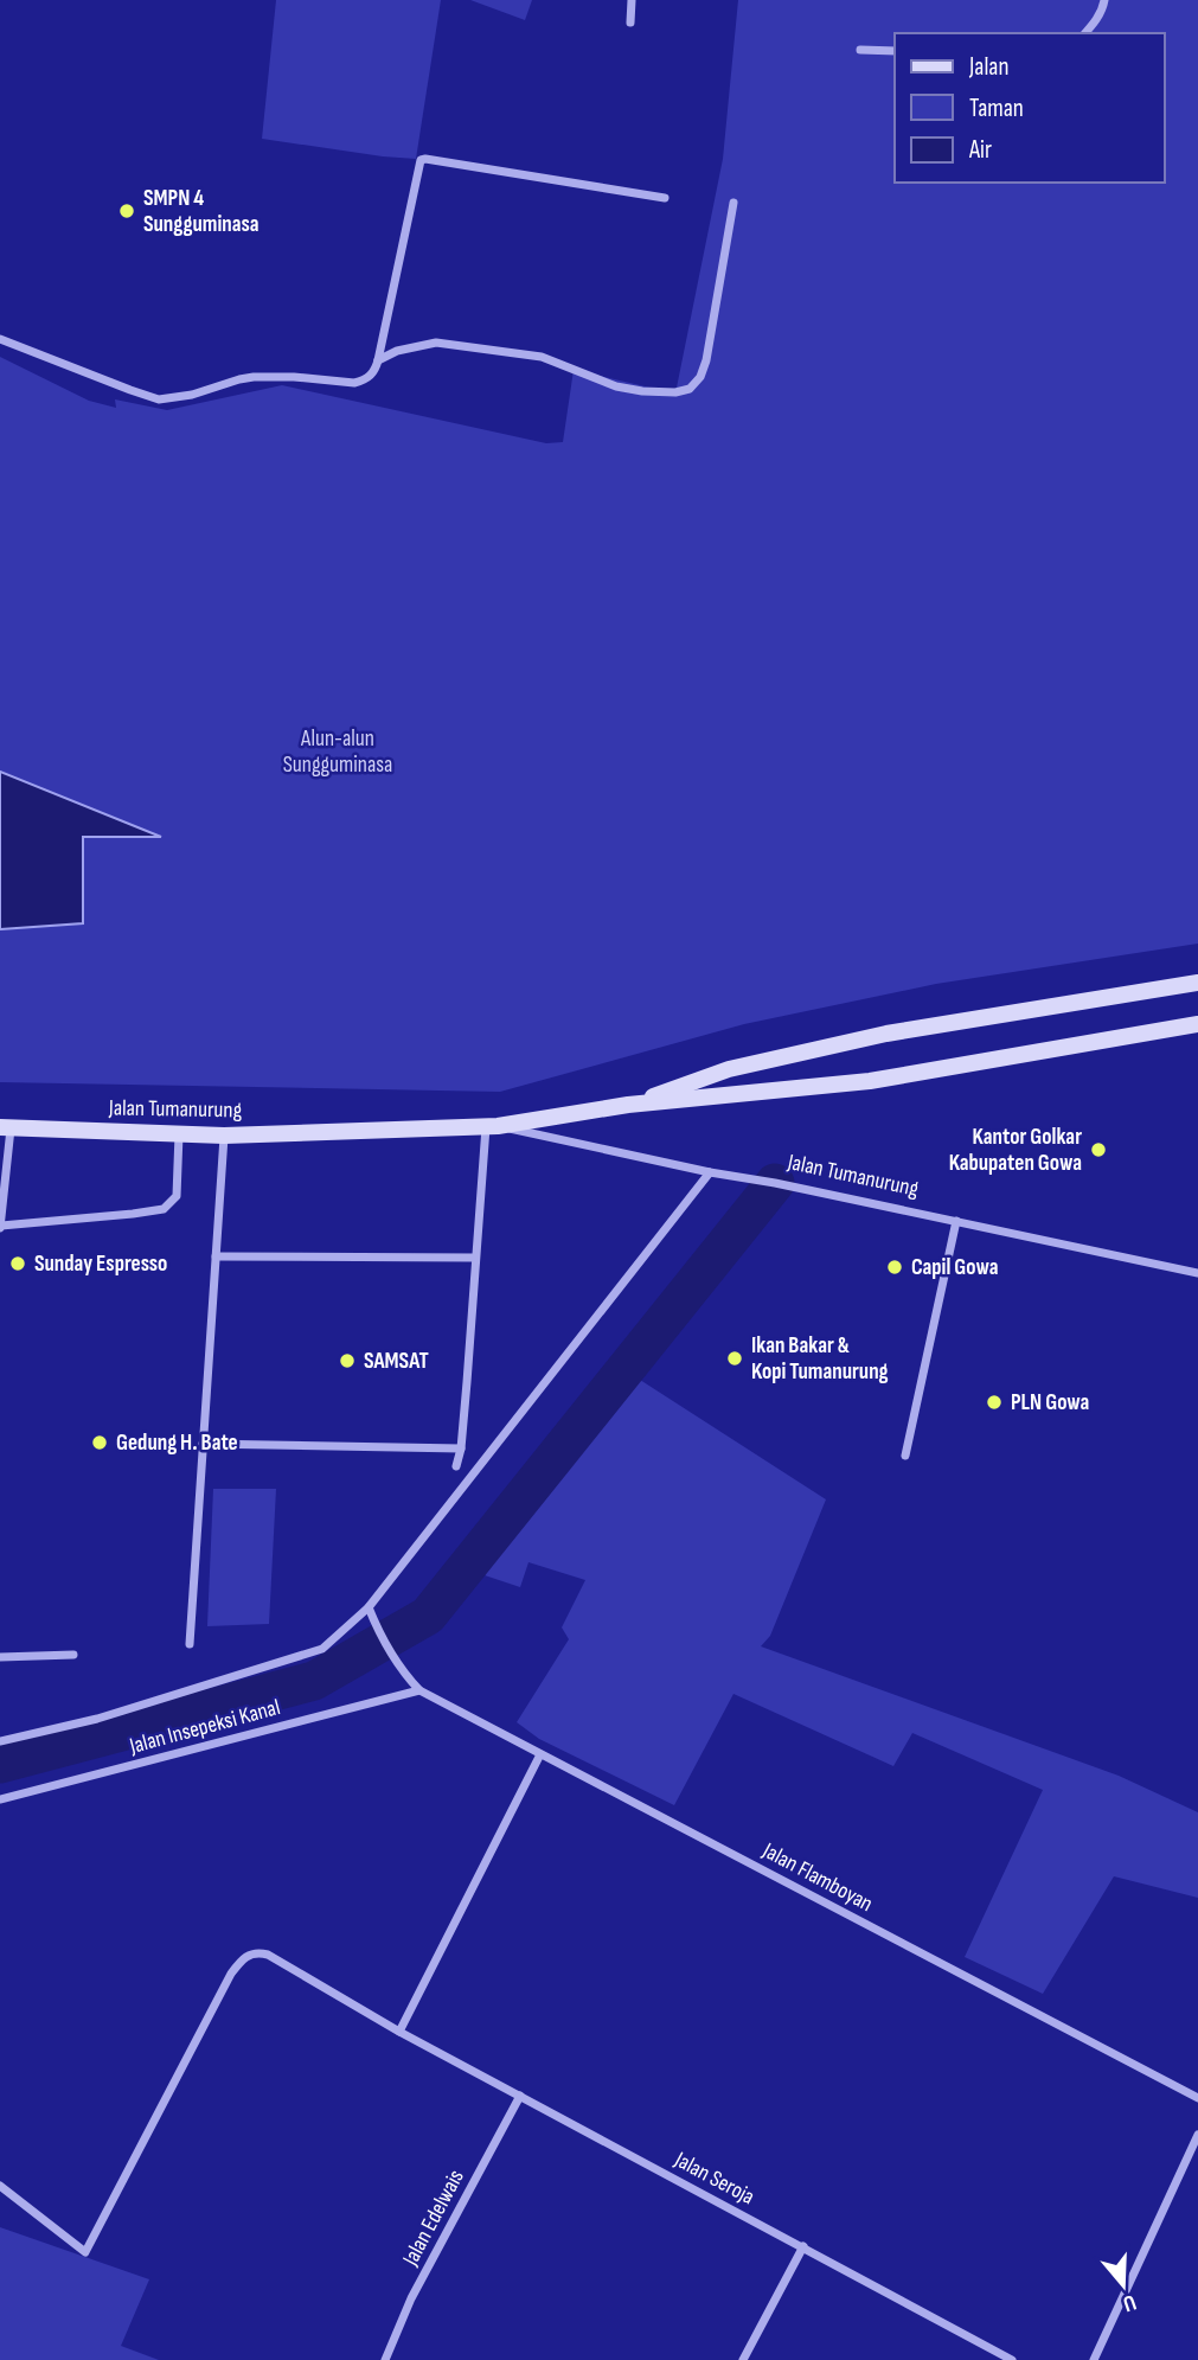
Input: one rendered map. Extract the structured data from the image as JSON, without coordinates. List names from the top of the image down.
{
  "streets": {
    "street": [
      "Jalan Tumanurung",
      "Jalan Insepeksi Kanal",
      "Jalan Flamboyan",
      "Jalan Seroja",
      "Jalan Edelwais"
    ]
  },
  "crossings": [
    ["Jalan Insepeksi Kanal", "Jalan Flamboyan"],
    ["Jalan Seroja", "Jalan Edelwais"]
  ],
  "parks": ["Alun-alun Sungguminasa"],
  "places": [
    "SMPN 4 Sungguminasa",
    "Kantor Golkar Kabupaten Gowa",
    "Sunday Espresso",
    "Capil Gowa",
    "Ikan Bakar & Kopi Tumanurung",
    "SAMSAT",
    "PLN Gowa",
    "Gedung H. Bate"
  ],
  "legend": ["Jalan", "Taman", "Air"],
  "north": "bottom"
}
